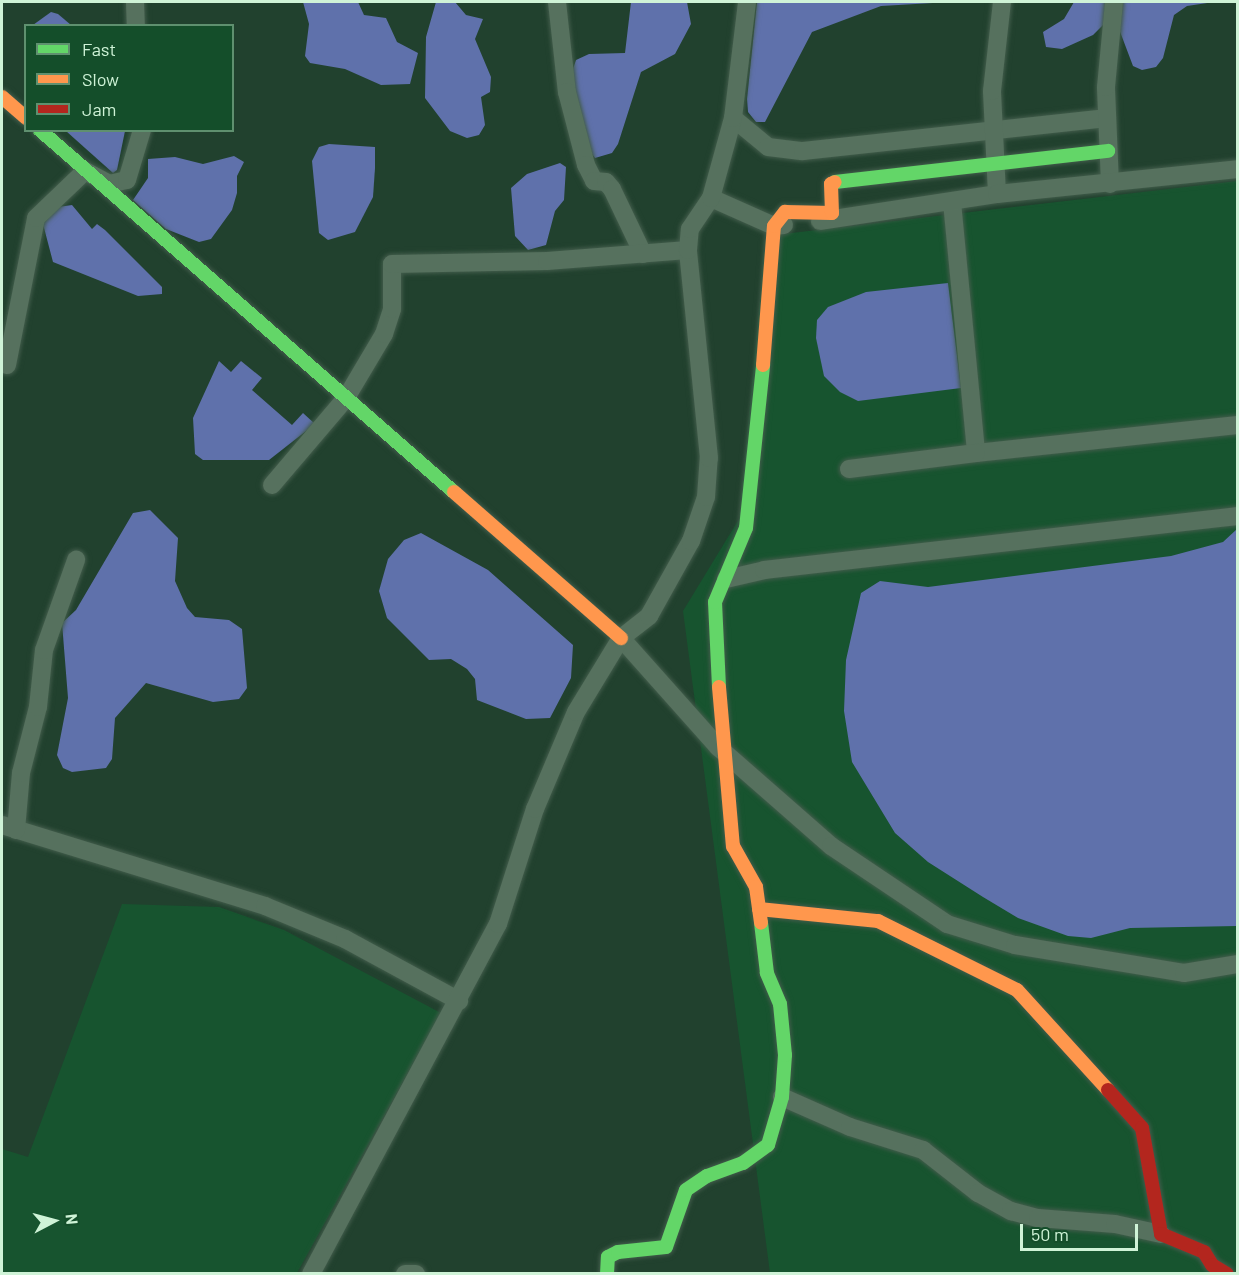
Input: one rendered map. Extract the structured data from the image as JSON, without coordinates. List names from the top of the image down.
{
  "legend": ["Fast", "Slow", "Jam"],
  "scale_bar": "50 m",
  "north": "right"
}
